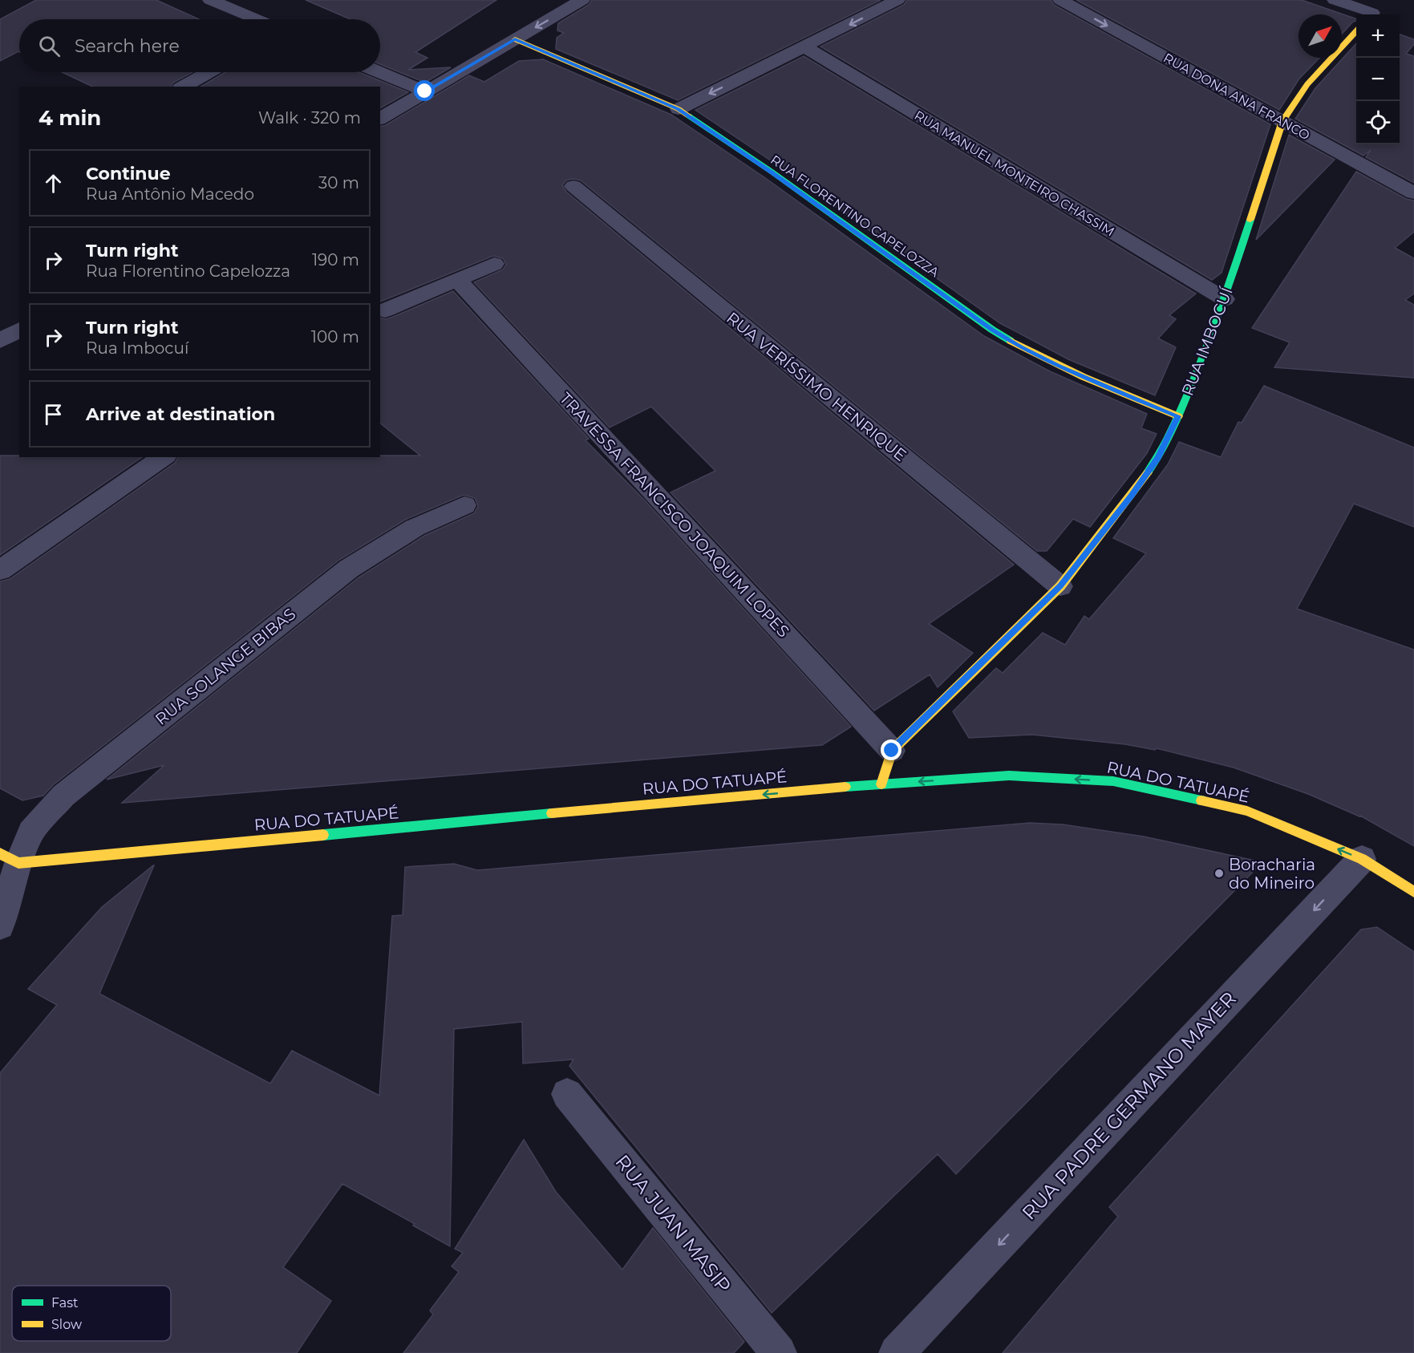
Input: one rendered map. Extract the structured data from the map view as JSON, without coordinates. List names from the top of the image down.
{
  "streets": {
    "street": [
      "RUA DONA ANA FRANCO",
      "RUA MANUEL MONTEIRO CHASSIM",
      "RUA FLORENTINO CAPELOZZA",
      "RUA IMBOCUÍ",
      "RUA VERÍSSIMO HENRIQUE",
      "TRAVESSA FRANCISCO JOAQUIM LOPES",
      "RUA SOLANGE BIBAS",
      "RUA DO TATUAPÉ",
      "RUA PADRE GERMANO MAYER",
      "RUA JUAN MASIP"
    ]
  },
  "crossings": [
    ["RUA DONA ANA FRANCO", "RUA IMBOCUÍ"],
    ["RUA MANUEL MONTEIRO CHASSIM", "RUA IMBOCUÍ"],
    ["RUA FLORENTINO CAPELOZZA", "RUA IMBOCUÍ"],
    ["RUA IMBOCUÍ", "RUA VERÍSSIMO HENRIQUE"],
    ["RUA IMBOCUÍ", "TRAVESSA FRANCISCO JOAQUIM LOPES"],
    ["RUA IMBOCUÍ", "RUA DO TATUAPÉ"],
    ["RUA SOLANGE BIBAS", "RUA DO TATUAPÉ"],
    ["RUA DO TATUAPÉ", "RUA PADRE GERMANO MAYER"]
  ],
  "one_way": ["RUA DONA ANA FRANCO", "RUA DO TATUAPÉ", "RUA PADRE GERMANO MAYER"],
  "places": ["Boracharia do Mineiro"],
  "legend": ["Fast", "Slow"],
  "north": "top right",
  "page": {
    "map_buttons": ["+", "−"],
    "search": "Search here",
    "heading": ["4 min", "Walk · 320 m"],
    "list": [
      ["Continue", "Rua Antônio Macedo", "30 m"],
      ["Turn right", "Rua Florentino Capelozza", "190 m"],
      ["Turn right", "Rua Imbocuí", "100 m"],
      "Arrive at destination"
    ]
  }
}
